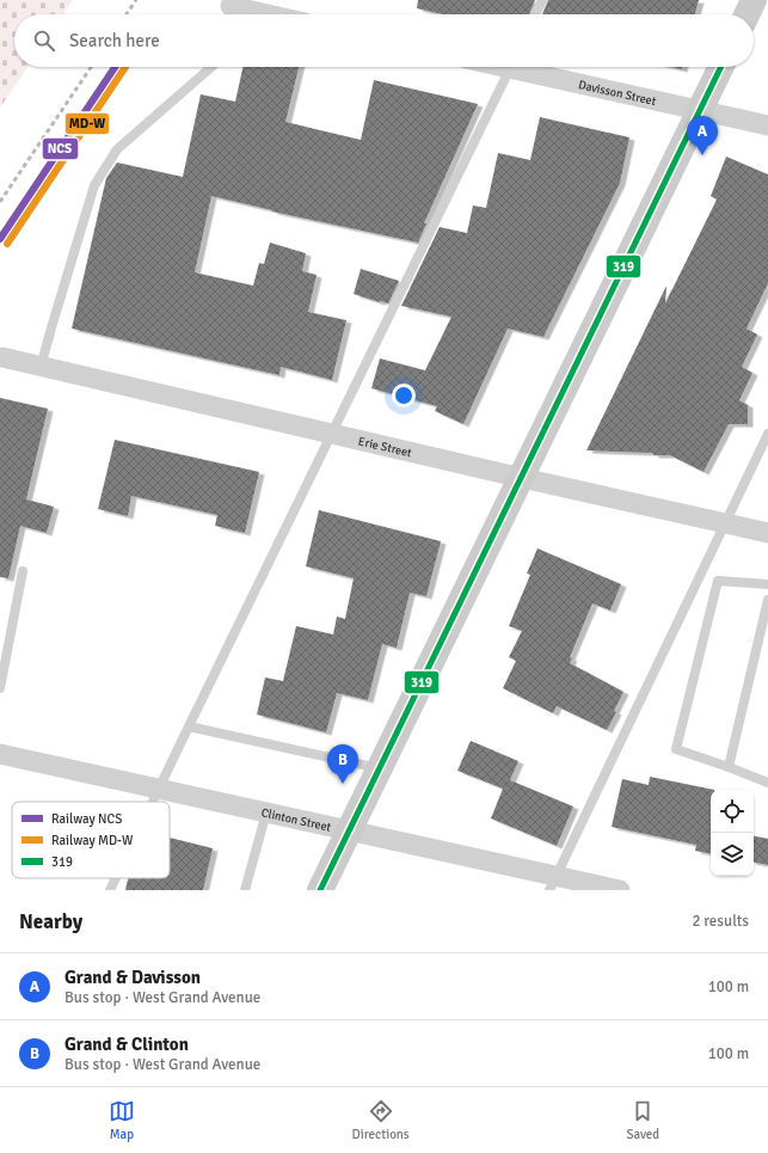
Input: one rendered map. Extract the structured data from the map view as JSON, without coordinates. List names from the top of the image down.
{
  "streets": {
    "street": ["Davisson Street", "Erie Street", "Clinton Street"]
  },
  "lines": ["rail line NCS", "rail line MD-W", "transit line 319"],
  "legend": ["Railway NCS", "Railway MD-W", "319"],
  "page": {
    "search": "Search here",
    "pins": ["A", "B"],
    "heading": ["Nearby", "2 results"],
    "list": [
      {
        "mark": "A",
        "name": "Grand & Davisson",
        "note": "Bus stop · West Grand Avenue",
        "value": "100 m"
      },
      {
        "mark": "B",
        "name": "Grand & Clinton",
        "note": "Bus stop · West Grand Avenue",
        "value": "100 m"
      }
    ],
    "nav": ["Map", "Directions", "Saved"]
  }
}
